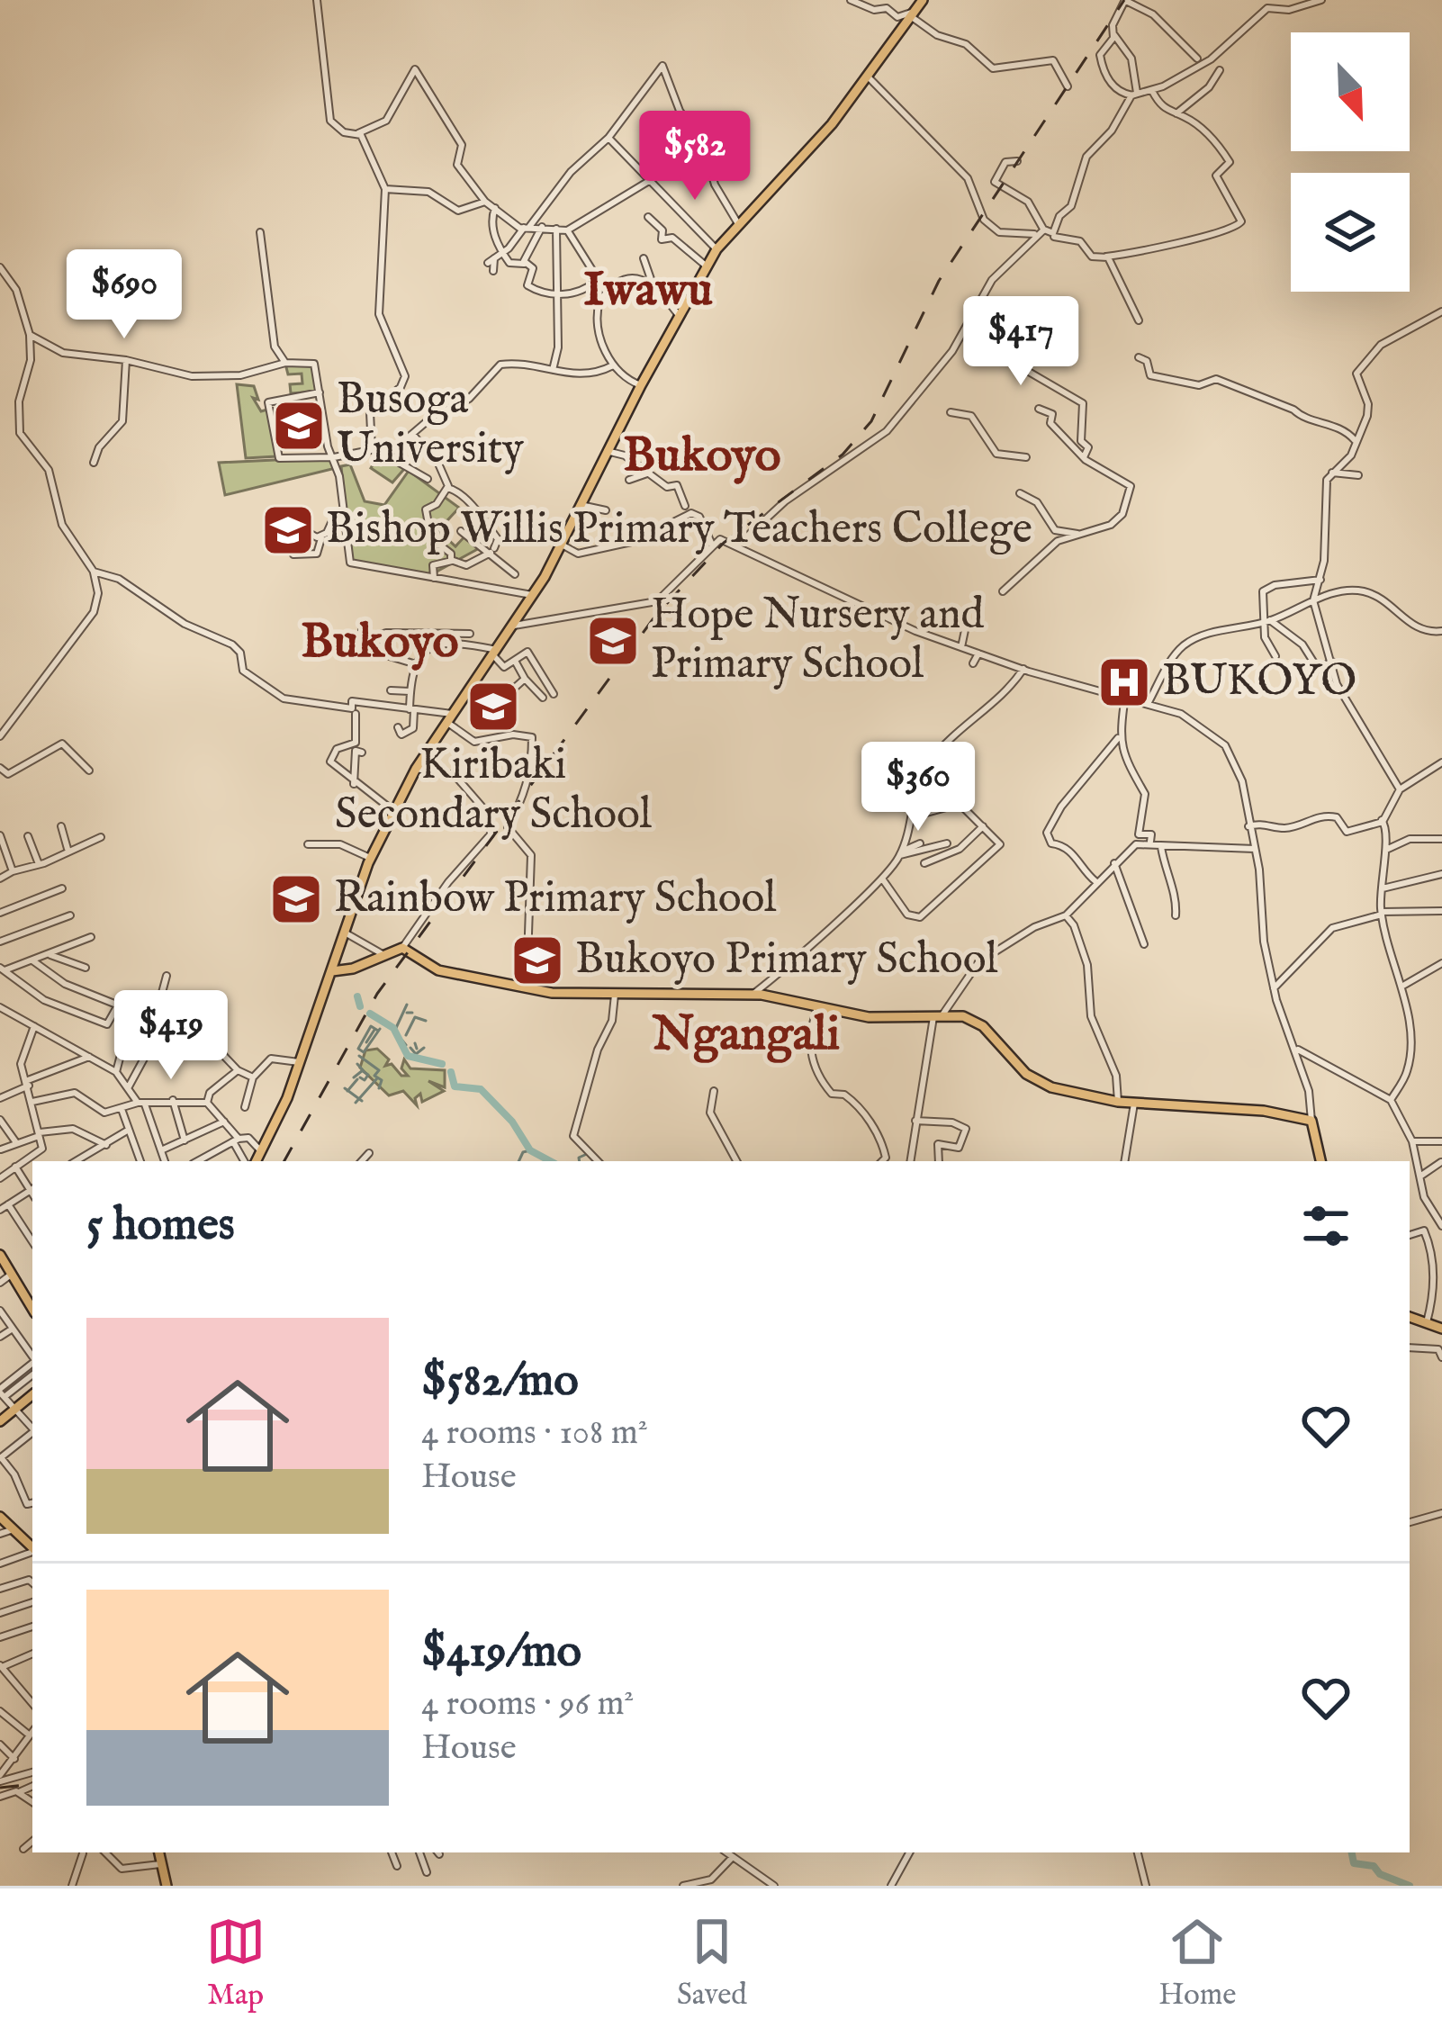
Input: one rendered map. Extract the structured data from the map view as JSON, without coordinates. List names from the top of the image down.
{
  "districts": [
    "Iwawu",
    "Bukoyo",
    "Bukoyo",
    "Ngangali"
  ],
  "places": {
    "school or university": [
      "Busoga University",
      "Bishop Willis Primary Teachers College",
      "Hope Nursery and Primary School",
      "Kiribaki Secondary School",
      "Rainbow Primary School",
      "Bukoyo Primary School"
    ],
    "hospital": ["BUKOYO"]
  },
  "north": "bottom right",
  "page": {
    "price": [
      "$582",
      "$690",
      "$417",
      "$360",
      "$419"
    ],
    "heading": "5 homes",
    "list": [
      {
        "name": "$582/mo",
        "note": "4 rooms · 108 m² · House"
      },
      {
        "name": "$419/mo",
        "note": "4 rooms · 96 m² · House"
      }
    ],
    "tabs": ["Map", "Saved", "Home"]
  }
}
